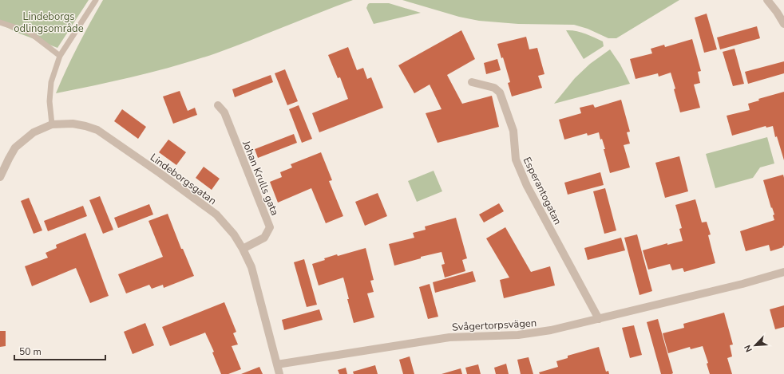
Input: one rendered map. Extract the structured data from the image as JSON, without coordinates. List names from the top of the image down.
{
  "streets": {
    "street": [
      "Johan Krulls gata",
      "Lindeborgsgatan",
      "Esperantogatan",
      "Svågertorpsvägen"
    ]
  },
  "crossings": [
    ["Johan Krulls gata", "Lindeborgsgatan"],
    ["Lindeborgsgatan", "Svågertorpsvägen"],
    ["Esperantogatan", "Svågertorpsvägen"]
  ],
  "parks": ["Lindeborgs odlingsområde"],
  "scale_bar": "50 m",
  "north": "bottom left"
}
